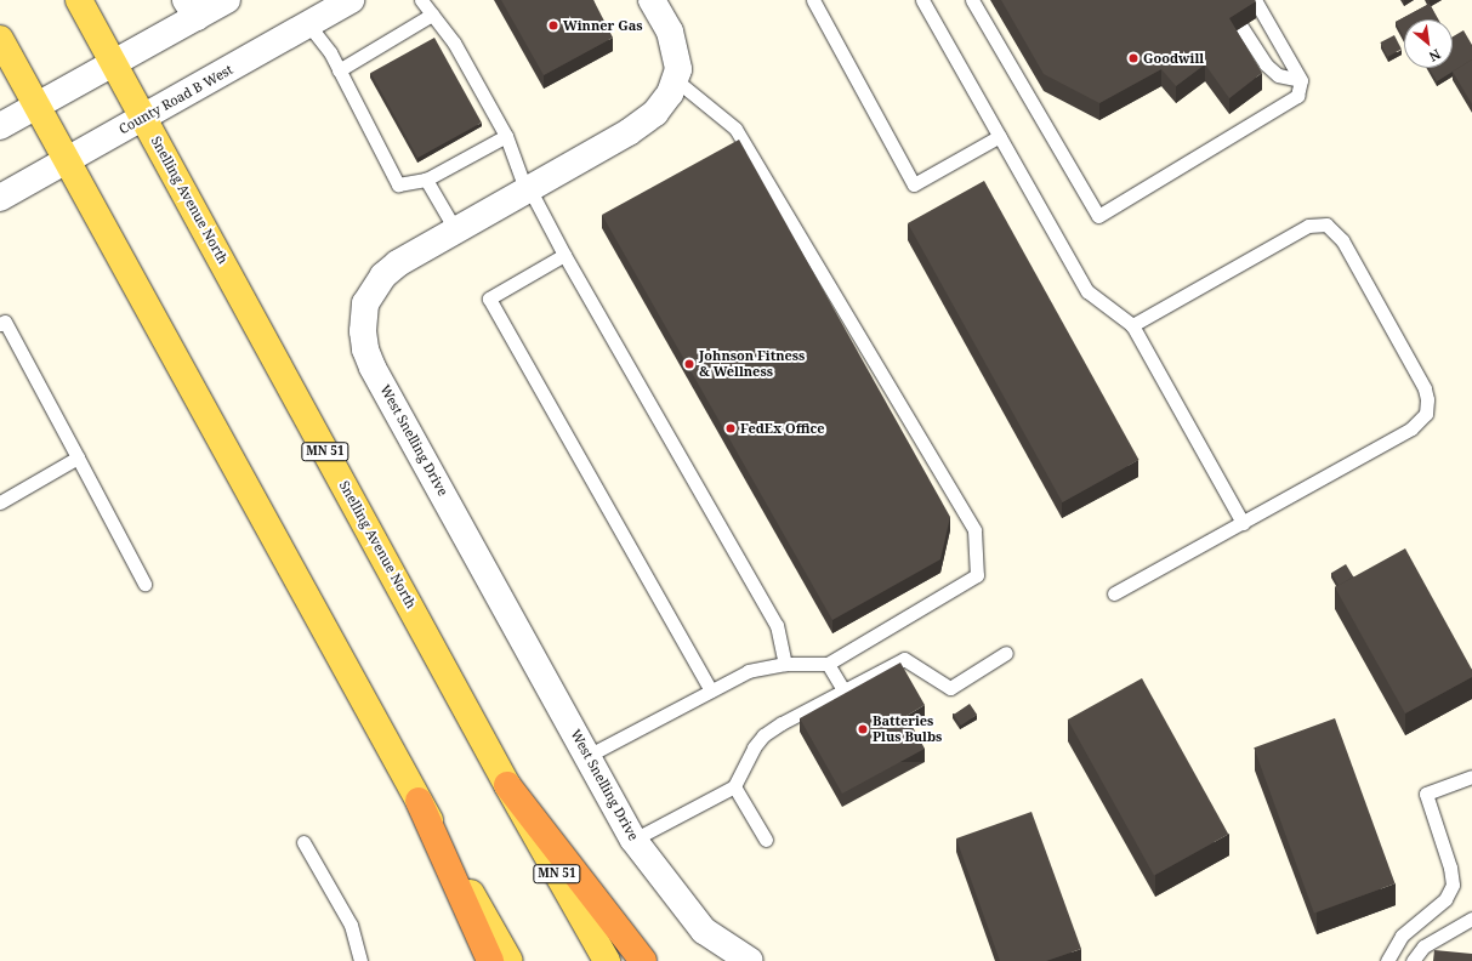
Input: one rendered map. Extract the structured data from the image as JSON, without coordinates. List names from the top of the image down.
{
  "streets": {
    "main road": ["Snelling Avenue North", "MN 51"],
    "street": ["County Road B West", "West Snelling Drive"]
  },
  "crossings": [
    ["County Road B West", "Snelling Avenue North"]
  ],
  "places": [
    "Winner Gas",
    "Goodwill",
    "Johnson Fitness & Wellness",
    "FedEx Office",
    "Batteries Plus Bulbs"
  ],
  "north": "bottom right"
}
